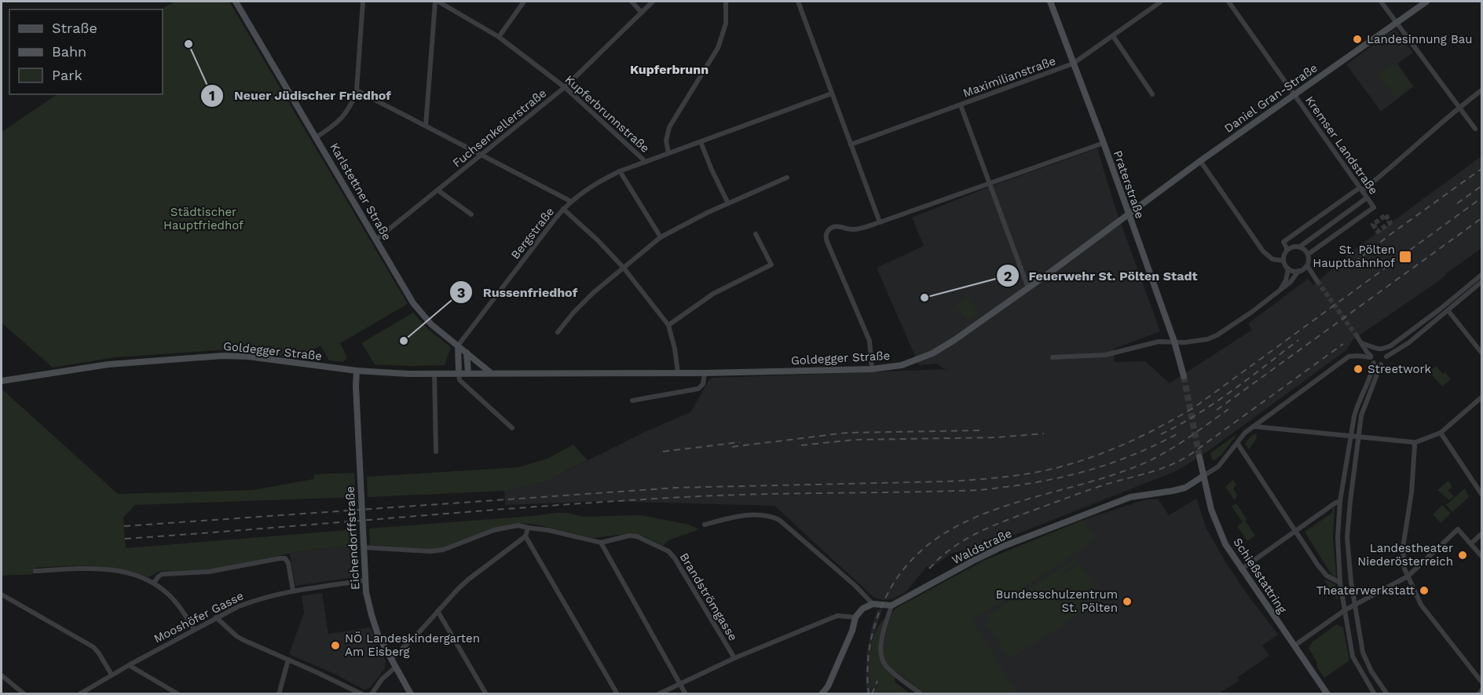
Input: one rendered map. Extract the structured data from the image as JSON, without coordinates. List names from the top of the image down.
{
  "streets": {
    "main road": [
      "Daniel Gran-Straße",
      "Praterstraße",
      "Karlstettner Straße",
      "Goldegger Straße",
      "Eichendorffstraße",
      "Waldstraße",
      "Schießstattring"
    ],
    "street": [
      "Maximilianstraße",
      "Kupferbrunnstraße",
      "Fuchsenkellerstraße",
      "Kremser Landstraße",
      "Bergstraße",
      "Brandströmgasse",
      "Mooshöfer Gasse"
    ]
  },
  "crossings": [
    ["Maximilianstraße", "Praterstraße"],
    ["Daniel Gran-Straße", "Kremser Landstraße"],
    ["Daniel Gran-Straße", "Praterstraße"],
    ["Daniel Gran-Straße", "Goldegger Straße"],
    ["Kupferbrunnstraße", "Fuchsenkellerstraße"],
    ["Kupferbrunnstraße", "Bergstraße"],
    ["Fuchsenkellerstraße", "Karlstettner Straße"],
    ["Praterstraße", "Goldegger Straße"],
    ["Karlstettner Straße", "Bergstraße"],
    ["Karlstettner Straße", "Goldegger Straße"],
    ["Goldegger Straße", "Eichendorffstraße"],
    ["Eichendorffstraße", "Mooshöfer Gasse"],
    ["Waldstraße", "Schießstattring"]
  ],
  "districts": ["Kupferbrunn"],
  "parks": ["Städtischer Hauptfriedhof"],
  "places": {
    "other": [
      "Landesinnung Bau",
      "Neuer Jüdischer Friedhof",
      "Feuerwehr St. Pölten Stadt",
      "Russenfriedhof",
      "Streetwork",
      "Landestheater Niederösterreich",
      "Theaterwerkstatt",
      "Bundesschulzentrum St. Pölten",
      "NÖ Landeskindergarten Am Eisberg"
    ],
    "transit": ["St. Pölten Hauptbahnhof"]
  },
  "legend": ["Straße", "Bahn", "Park"]
}
